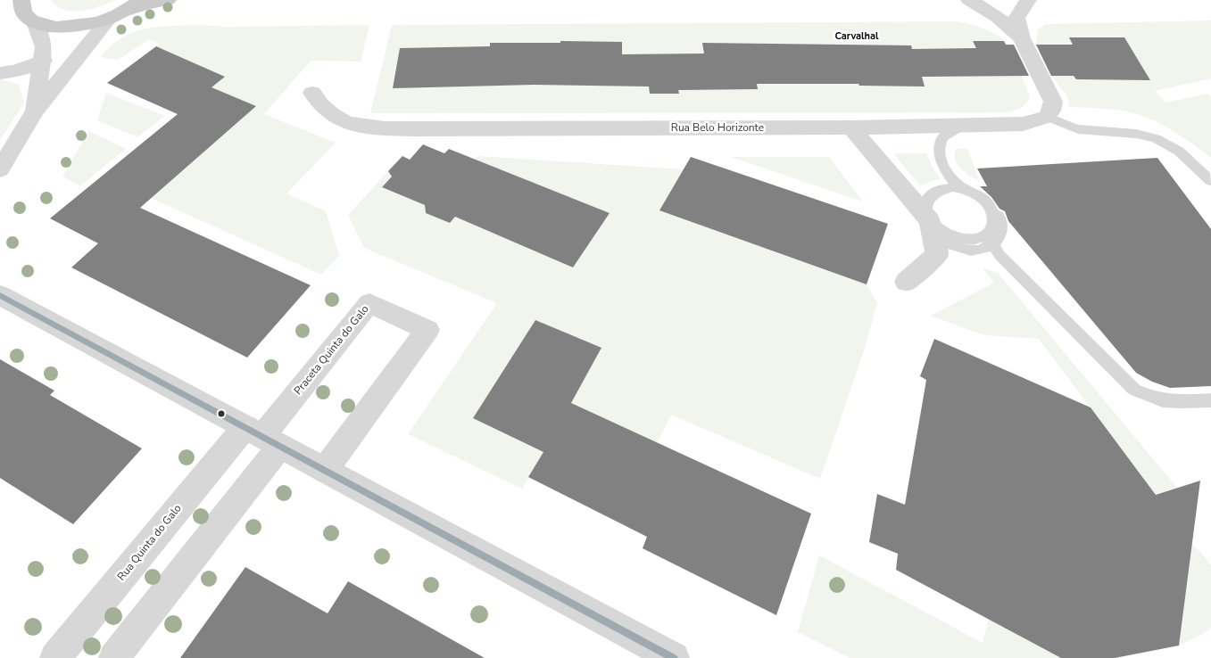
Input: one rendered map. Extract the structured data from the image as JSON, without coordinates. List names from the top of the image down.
{
  "streets": {
    "street": ["Rua Belo Horizonte", "Praceta Quinta do Galo", "Rua Quinta do Galo"]
  },
  "crossings": [
    ["Praceta Quinta do Galo", "Rua Quinta do Galo"]
  ],
  "districts": ["Carvalhal"]
}
